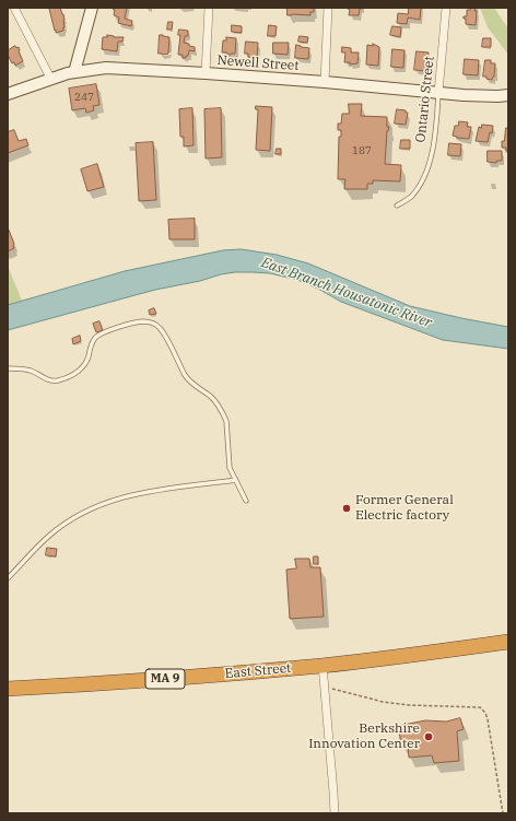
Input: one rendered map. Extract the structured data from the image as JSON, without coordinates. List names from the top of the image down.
{
  "streets": {
    "highway": ["East Street", "MA 9"],
    "street": ["Newell Street", "Ontario Street"]
  },
  "crossings": [
    ["Newell Street", "Ontario Street"]
  ],
  "water": ["East Branch Housatonic River"],
  "places": ["Former General Electric factory", "Berkshire Innovation Center"],
  "house_numbers": ["247", "187"]
}
